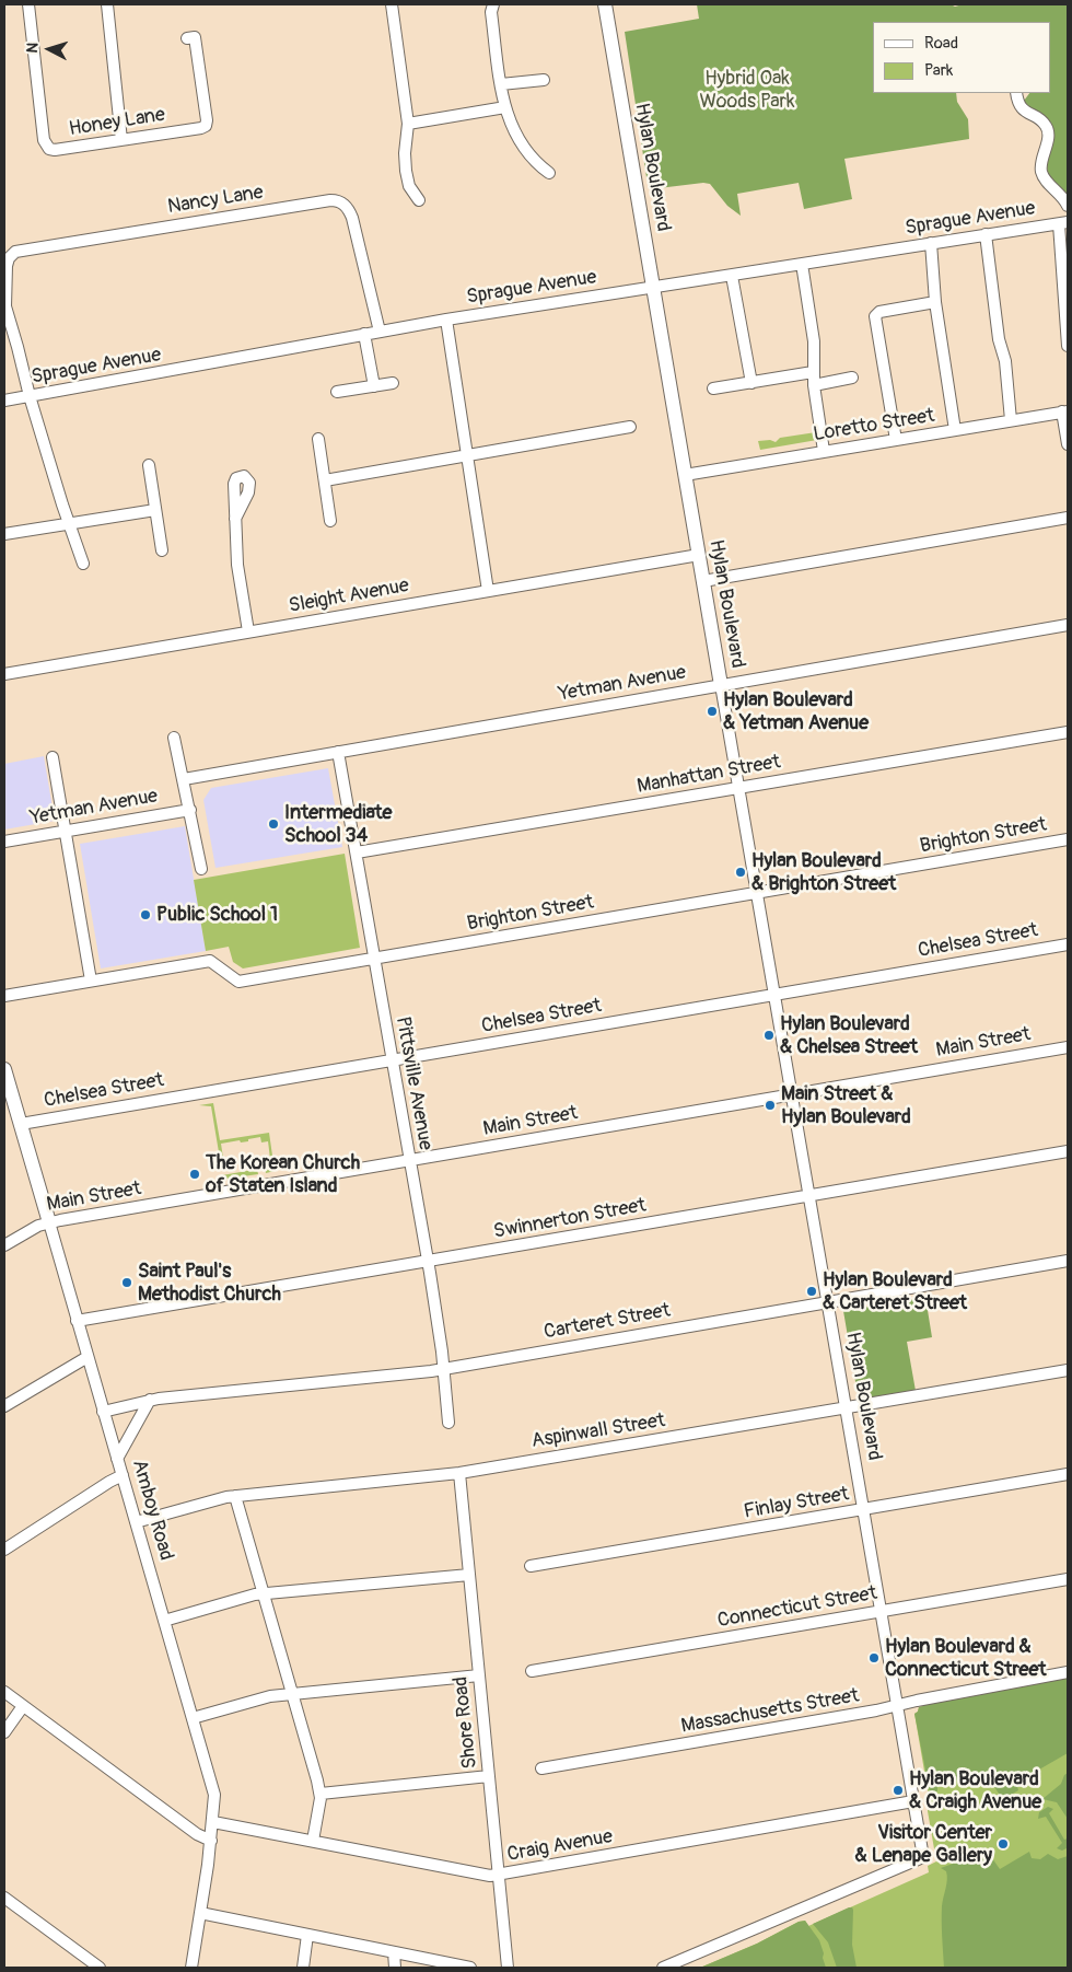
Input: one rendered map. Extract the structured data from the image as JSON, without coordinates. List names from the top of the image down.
{
  "streets": {
    "main road": ["Hylan Boulevard", "Amboy Road"],
    "street": [
      "Honey Lane",
      "Nancy Lane",
      "Sprague Avenue",
      "Loretto Street",
      "Sleight Avenue",
      "Yetman Avenue",
      "Manhattan Street",
      "Brighton Street",
      "Chelsea Street",
      "Main Street",
      "Pittsville Avenue",
      "Swinnerton Street",
      "Carteret Street",
      "Aspinwall Street",
      "Finlay Street",
      "Connecticut Street",
      "Massachusetts Street",
      "Shore Road",
      "Craig Avenue"
    ]
  },
  "crossings": [
    ["Hylan Boulevard", "Sprague Avenue"],
    ["Hylan Boulevard", "Loretto Street"],
    ["Hylan Boulevard", "Sleight Avenue"],
    ["Hylan Boulevard", "Yetman Avenue"],
    ["Hylan Boulevard", "Manhattan Street"],
    ["Hylan Boulevard", "Brighton Street"],
    ["Hylan Boulevard", "Chelsea Street"],
    ["Hylan Boulevard", "Main Street"],
    ["Hylan Boulevard", "Swinnerton Street"],
    ["Hylan Boulevard", "Carteret Street"],
    ["Hylan Boulevard", "Aspinwall Street"],
    ["Hylan Boulevard", "Finlay Street"],
    ["Hylan Boulevard", "Connecticut Street"],
    ["Hylan Boulevard", "Massachusetts Street"],
    ["Hylan Boulevard", "Craig Avenue"],
    ["Nancy Lane", "Sprague Avenue"],
    ["Yetman Avenue", "Pittsville Avenue"],
    ["Manhattan Street", "Pittsville Avenue"],
    ["Brighton Street", "Pittsville Avenue"],
    ["Chelsea Street", "Pittsville Avenue"],
    ["Chelsea Street", "Amboy Road"],
    ["Main Street", "Pittsville Avenue"],
    ["Main Street", "Amboy Road"],
    ["Pittsville Avenue", "Swinnerton Street"],
    ["Pittsville Avenue", "Carteret Street"],
    ["Swinnerton Street", "Amboy Road"],
    ["Carteret Street", "Amboy Road"],
    ["Aspinwall Street", "Amboy Road"],
    ["Aspinwall Street", "Shore Road"],
    ["Amboy Road", "Craig Avenue"],
    ["Shore Road", "Craig Avenue"]
  ],
  "parks": ["Hybrid Oak Woods Park"],
  "places": [
    "Hylan Boulevard & Yetman Avenue",
    "Intermediate School 34",
    "Hylan Boulevard & Brighton Street",
    "Public School 1",
    "Hylan Boulevard & Chelsea Street",
    "Main Street & Hylan Boulevard",
    "The Korean Church of Staten Island",
    "Saint Paul's Methodist Church",
    "Hylan Boulevard & Carteret Street",
    "Hylan Boulevard & Connecticut Street",
    "Hylan Boulevard & Craigh Avenue",
    "Visitor Center & Lenape Gallery"
  ],
  "legend": ["Road", "Park"],
  "north": "left"
}
